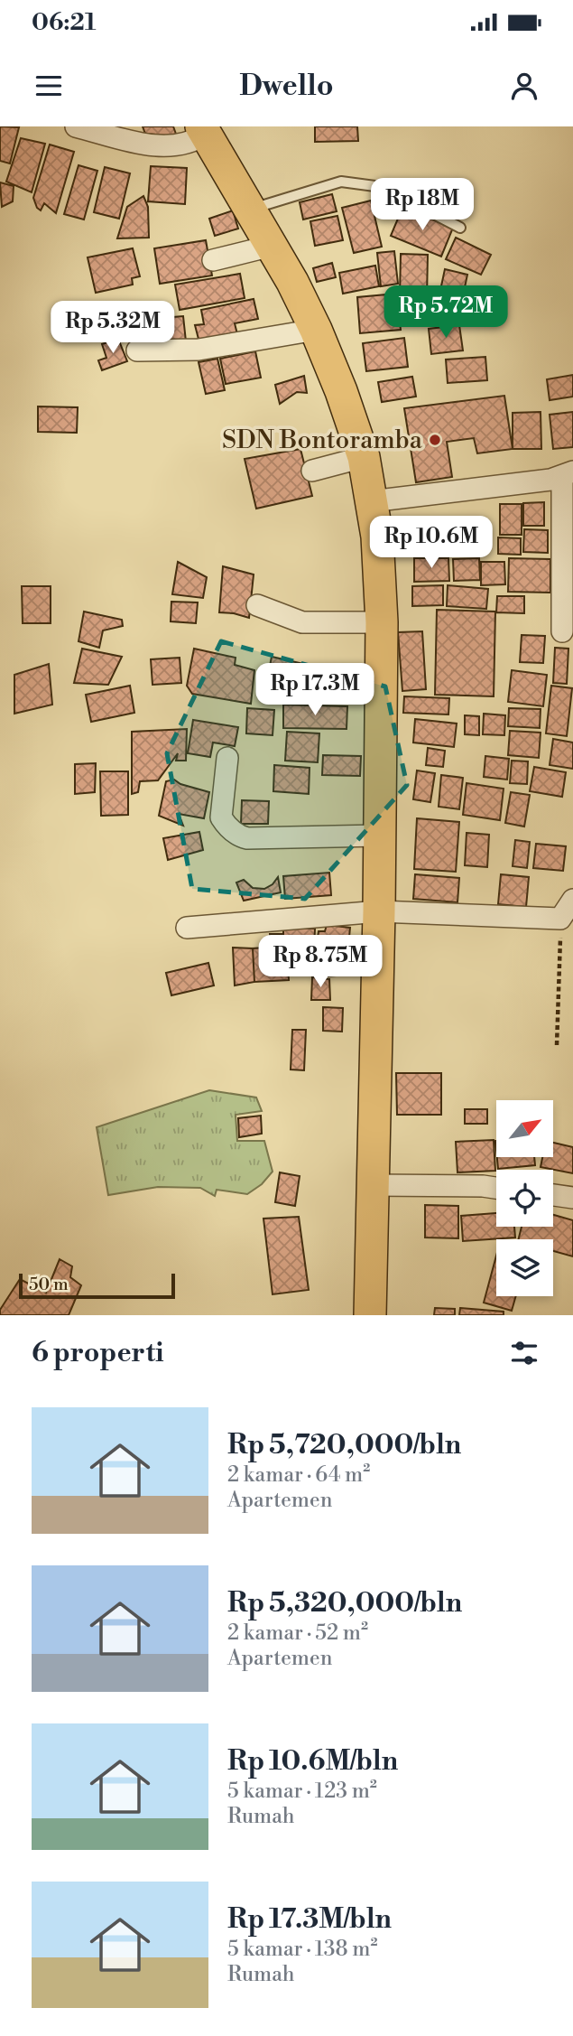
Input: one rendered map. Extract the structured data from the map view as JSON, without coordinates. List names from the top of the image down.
{
  "places": ["SDN Bontoramba"],
  "scale_bar": "50 m",
  "north": "top right",
  "page": {
    "status": "06:21",
    "header": "Dwello",
    "price": [
      "Rp 18M",
      "Rp 5.72M",
      "Rp 5.32M",
      "Rp 10.6M",
      "Rp 17.3M",
      "Rp 8.75M"
    ],
    "scale": "50 m",
    "heading": "6 properti",
    "list": [
      {
        "name": "Rp 5,720,000/bln",
        "note": "2 kamar · 64 m² · Apartemen"
      },
      {
        "name": "Rp 5,320,000/bln",
        "note": "2 kamar · 52 m² · Apartemen"
      },
      {
        "name": "Rp 10.6M/bln",
        "note": "5 kamar · 123 m² · Rumah"
      },
      {
        "name": "Rp 17.3M/bln",
        "note": "5 kamar · 138 m² · Rumah"
      }
    ]
  }
}
